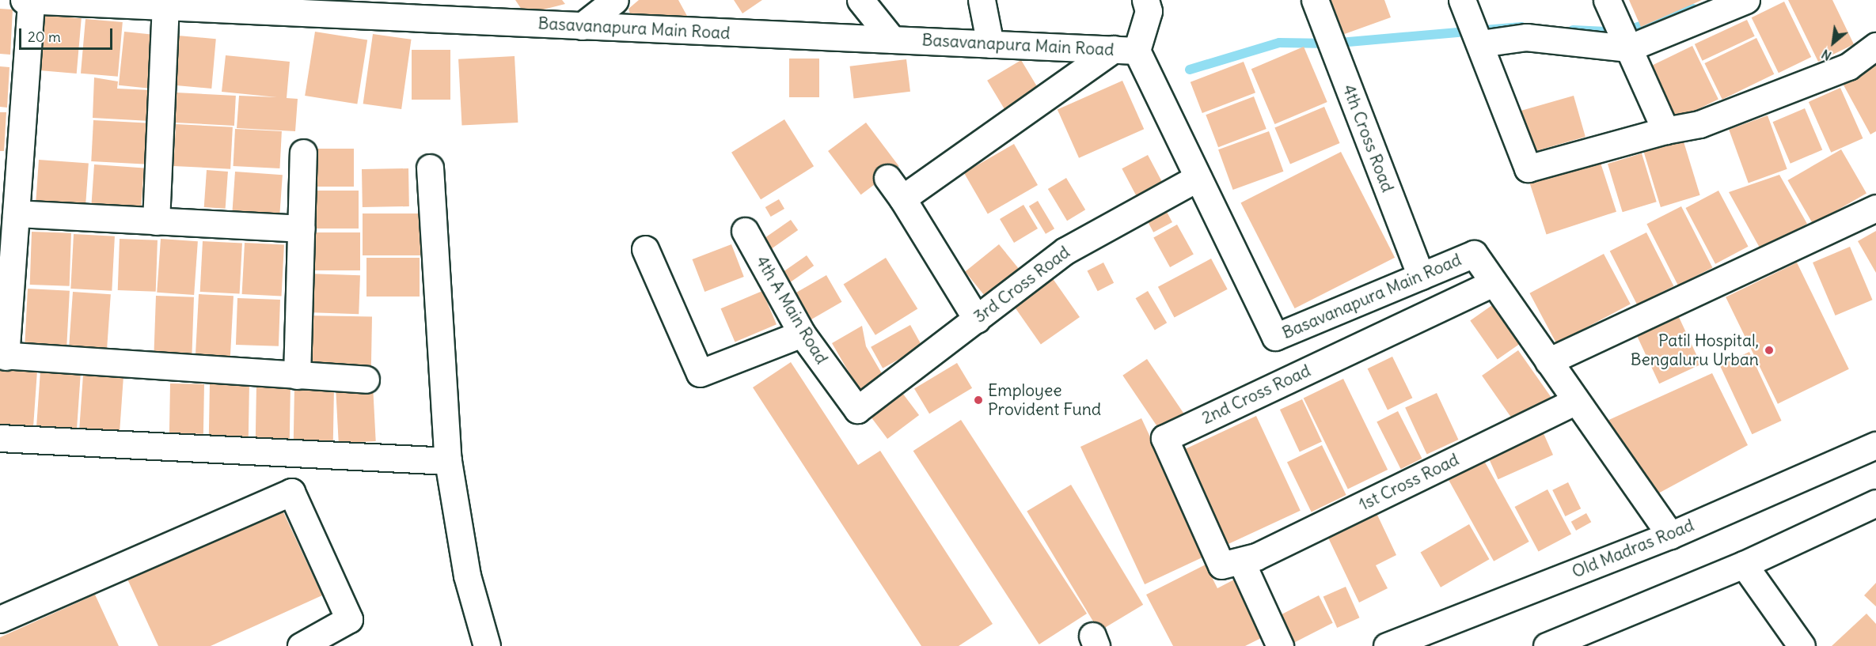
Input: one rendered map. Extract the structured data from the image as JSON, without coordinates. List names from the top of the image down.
{
  "streets": {
    "main road": [
      "Basavanapura Main Road",
      "4th Cross Road",
      "3rd Cross Road",
      "4th A Main Road",
      "2nd Cross Road",
      "1st Cross Road",
      "Old Madras Road"
    ]
  },
  "crossings": [
    ["Basavanapura Main Road", "4th Cross Road"],
    ["Basavanapura Main Road", "3rd Cross Road"],
    ["Basavanapura Main Road", "2nd Cross Road"],
    ["Basavanapura Main Road", "1st Cross Road"],
    ["Basavanapura Main Road", "Old Madras Road"],
    ["3rd Cross Road", "4th A Main Road"],
    ["2nd Cross Road", "1st Cross Road"]
  ],
  "places": ["Patil Hospital, Bengaluru Urban", "Employee Provident Fund"],
  "scale_bar": "20 m",
  "north": "bottom left"
}
